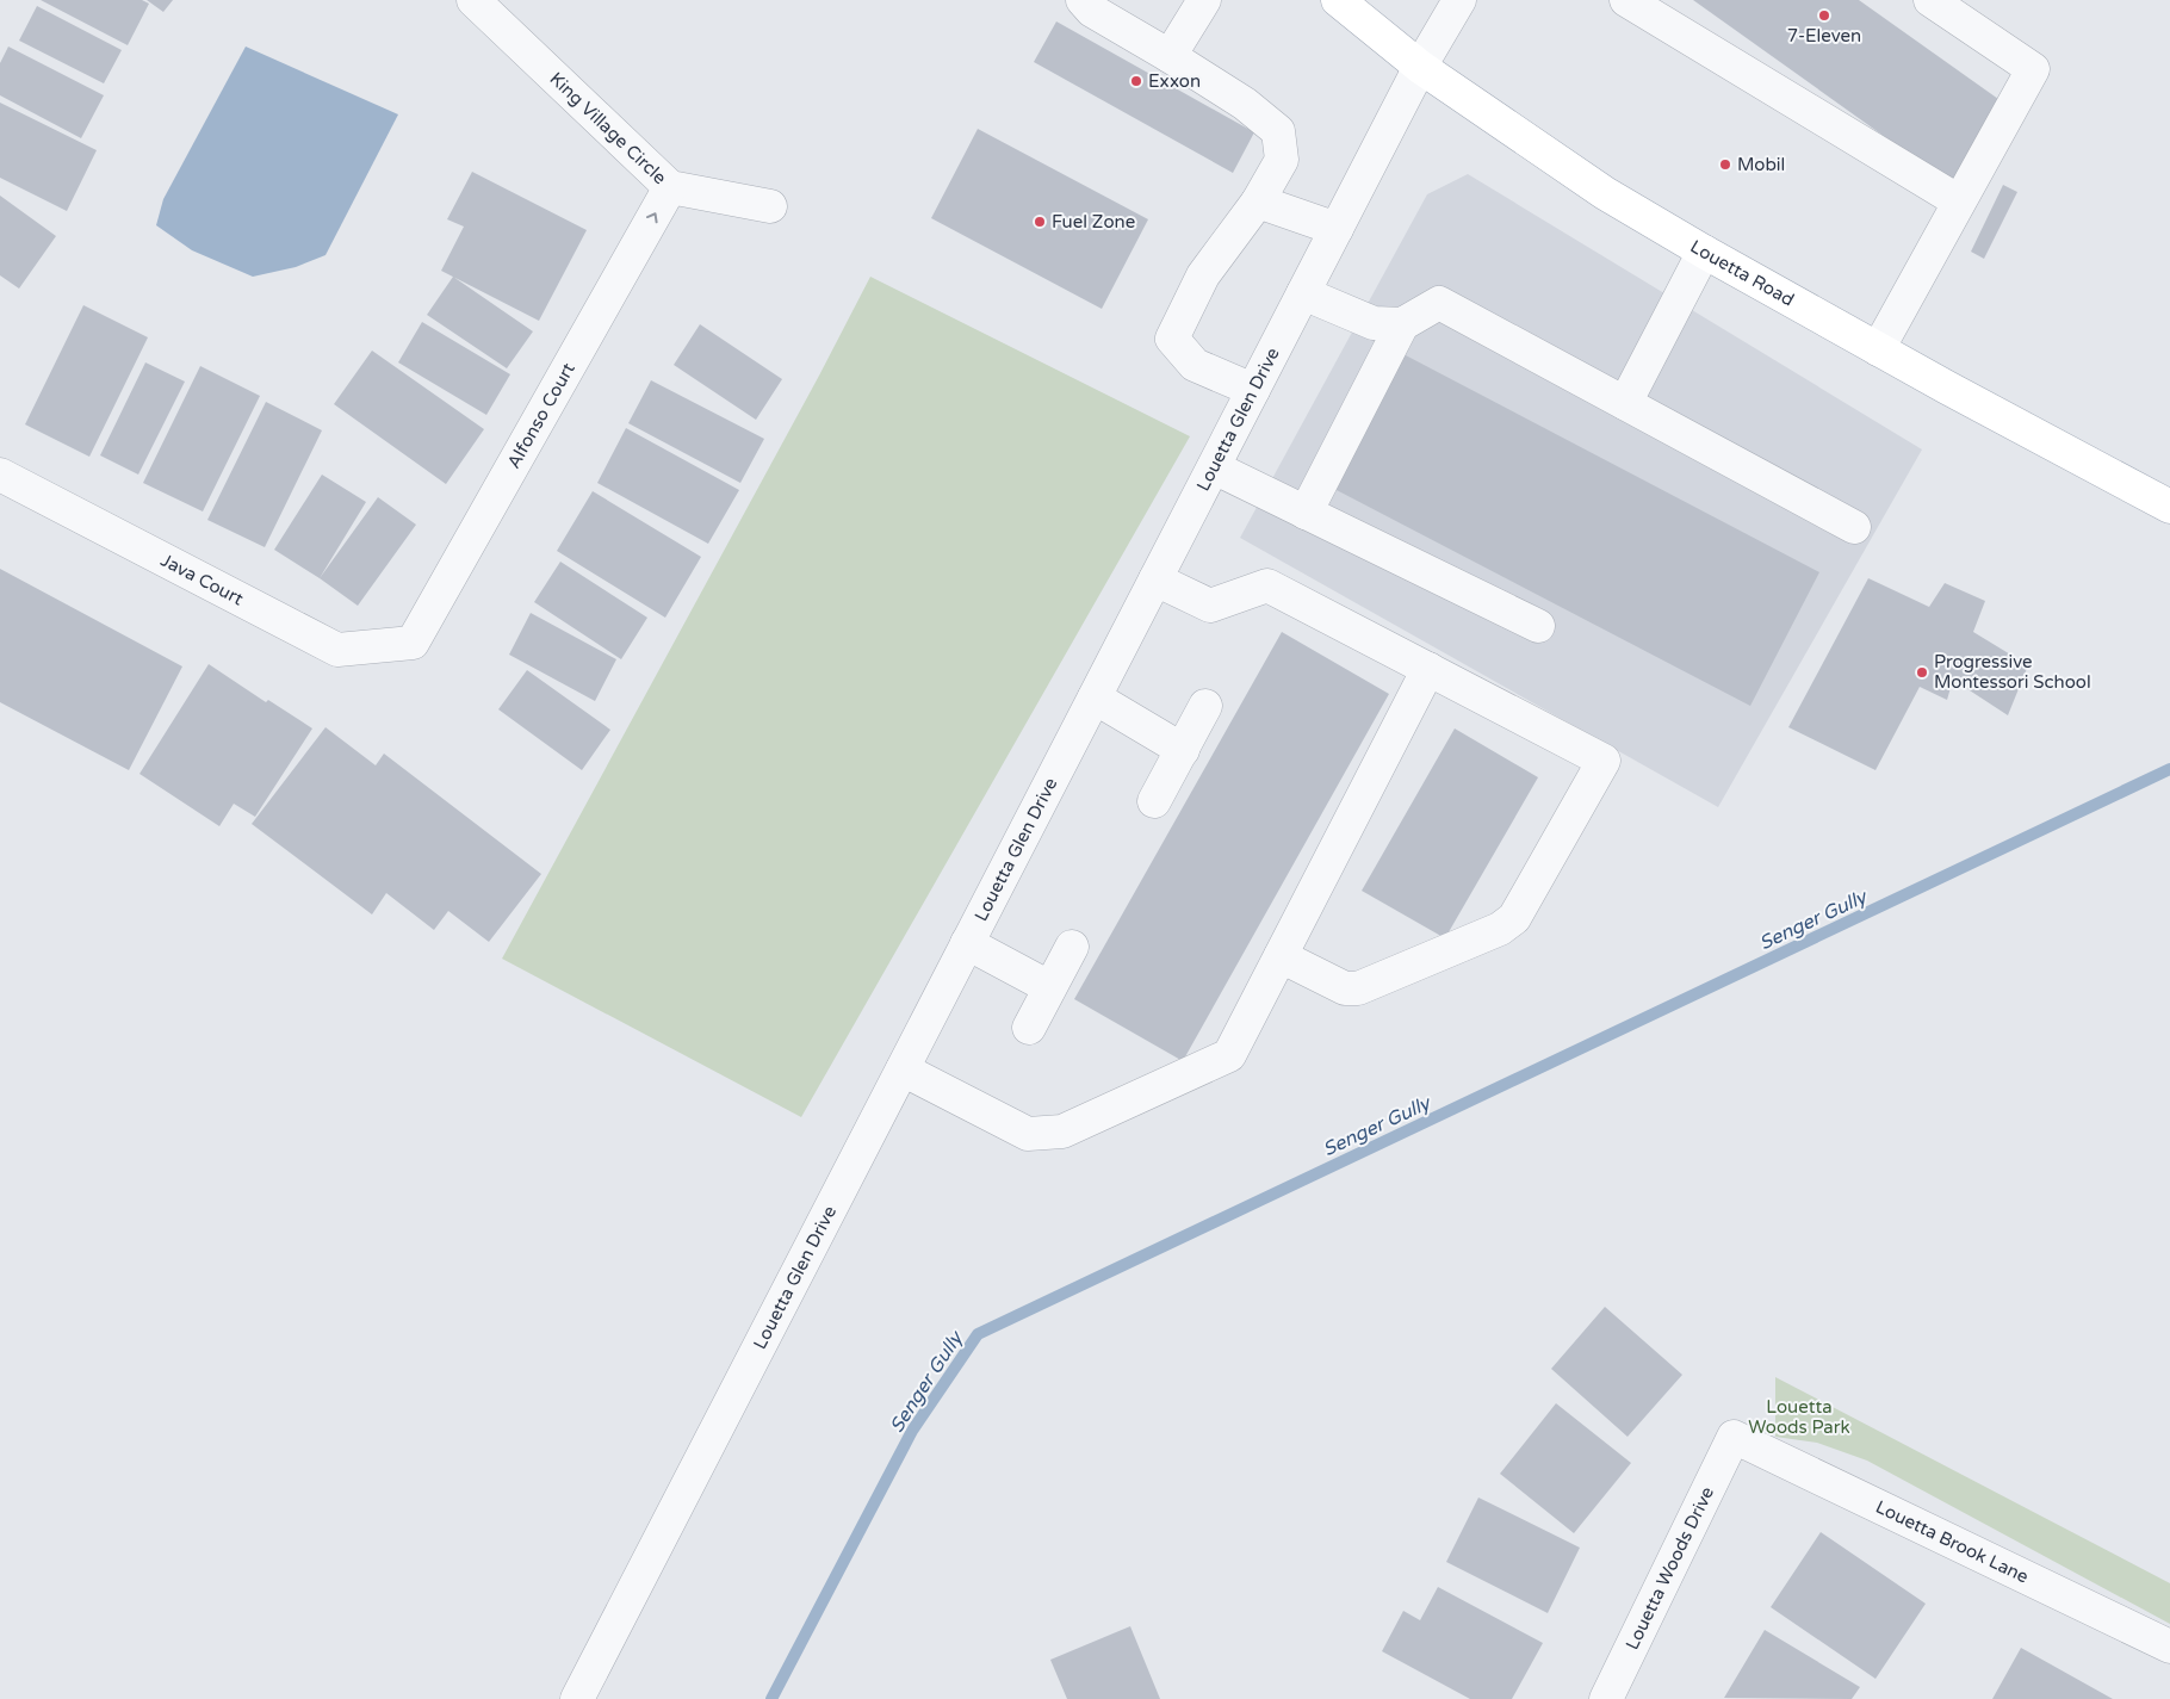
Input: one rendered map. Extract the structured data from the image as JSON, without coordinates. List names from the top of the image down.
{
  "streets": {
    "main road": ["Louetta Road"],
    "street": [
      "King Village Circle",
      "Alfonso Court",
      "Louetta Glen Drive",
      "Java Court",
      "Louetta Brook Lane",
      "Louetta Woods Drive"
    ]
  },
  "crossings": [
    ["King Village Circle", "Alfonso Court"],
    ["Louetta Road", "Louetta Glen Drive"],
    ["Alfonso Court", "Java Court"],
    ["Louetta Brook Lane", "Louetta Woods Drive"]
  ],
  "one_way": ["Alfonso Court"],
  "water": ["Senger Gully"],
  "parks": ["Louetta Woods Park"],
  "places": [
    "7-Eleven",
    "Exxon",
    "Mobil",
    "Fuel Zone",
    "Progressive Montessori School"
  ]
}
